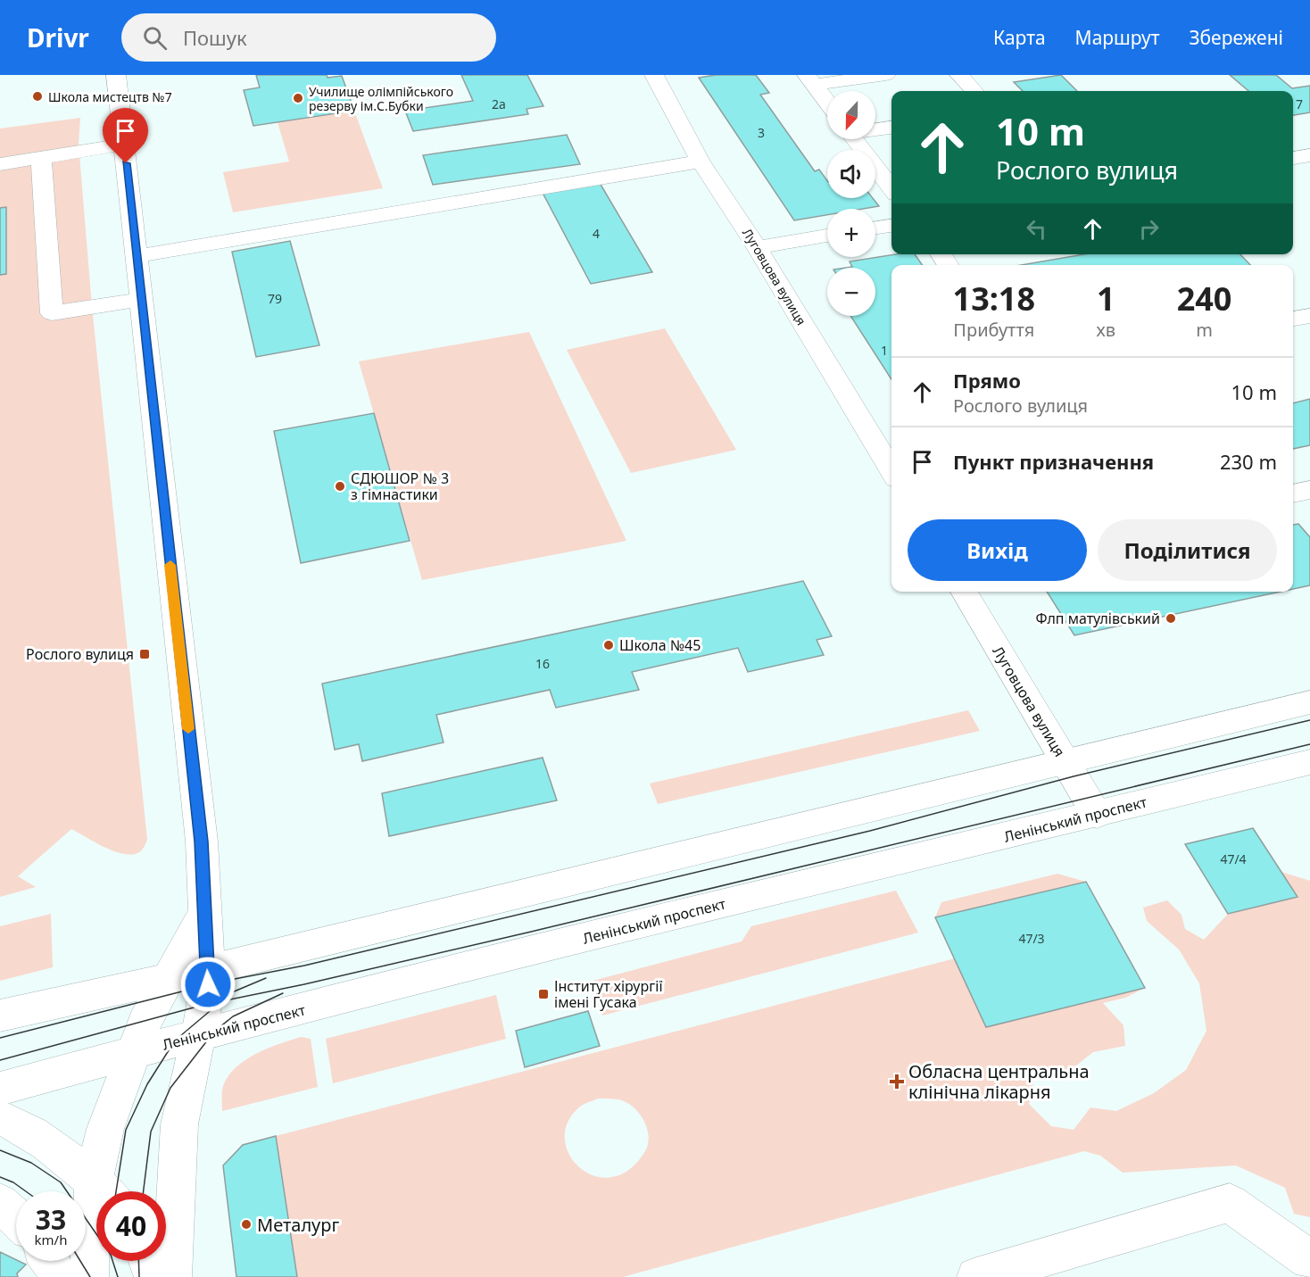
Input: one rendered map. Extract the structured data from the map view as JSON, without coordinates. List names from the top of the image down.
{
  "streets": {
    "street": ["Луговцова вулиця", "Ленінський проспект"]
  },
  "crossings": [
    ["Луговцова вулиця", "Ленінський проспект"]
  ],
  "places": {
    "other": [
      "Школа мистецтв №7",
      "Училище олімпійського резерву ім.С.Бубки",
      "СДЮШОР № 3 з гімнастики",
      "Флп матулівський",
      "Школа №45",
      "Металург"
    ],
    "transit": ["Рослого вулиця", "Інститут хірургії імені Гусака"],
    "health": ["Обласна центральна клінічна лікарня"]
  },
  "house_numbers": [
    "2а",
    "7",
    "3",
    "4",
    "79",
    "1",
    "16",
    "47/4",
    "47/3"
  ],
  "north": "bottom",
  "page": {
    "header": "Drivr",
    "search": "Пошук",
    "nav": ["Карта", "Маршрут", "Збережені"],
    "map_buttons": ["+", "−"],
    "turn": ["10 m", "Рослого вулиця"],
    "eta": [
      "13:18",
      "Прибуття",
      "1",
      "хв",
      "240",
      "m"
    ],
    "list": [
      {
        "name": "Прямо",
        "note": "Рослого вулиця",
        "value": "10 m"
      },
      {
        "name": "Пункт призначення",
        "value": "230 m"
      }
    ],
    "buttons": ["Вихід", "Поділитися"],
    "speed": "33 km/h",
    "limit": "40"
  }
}
